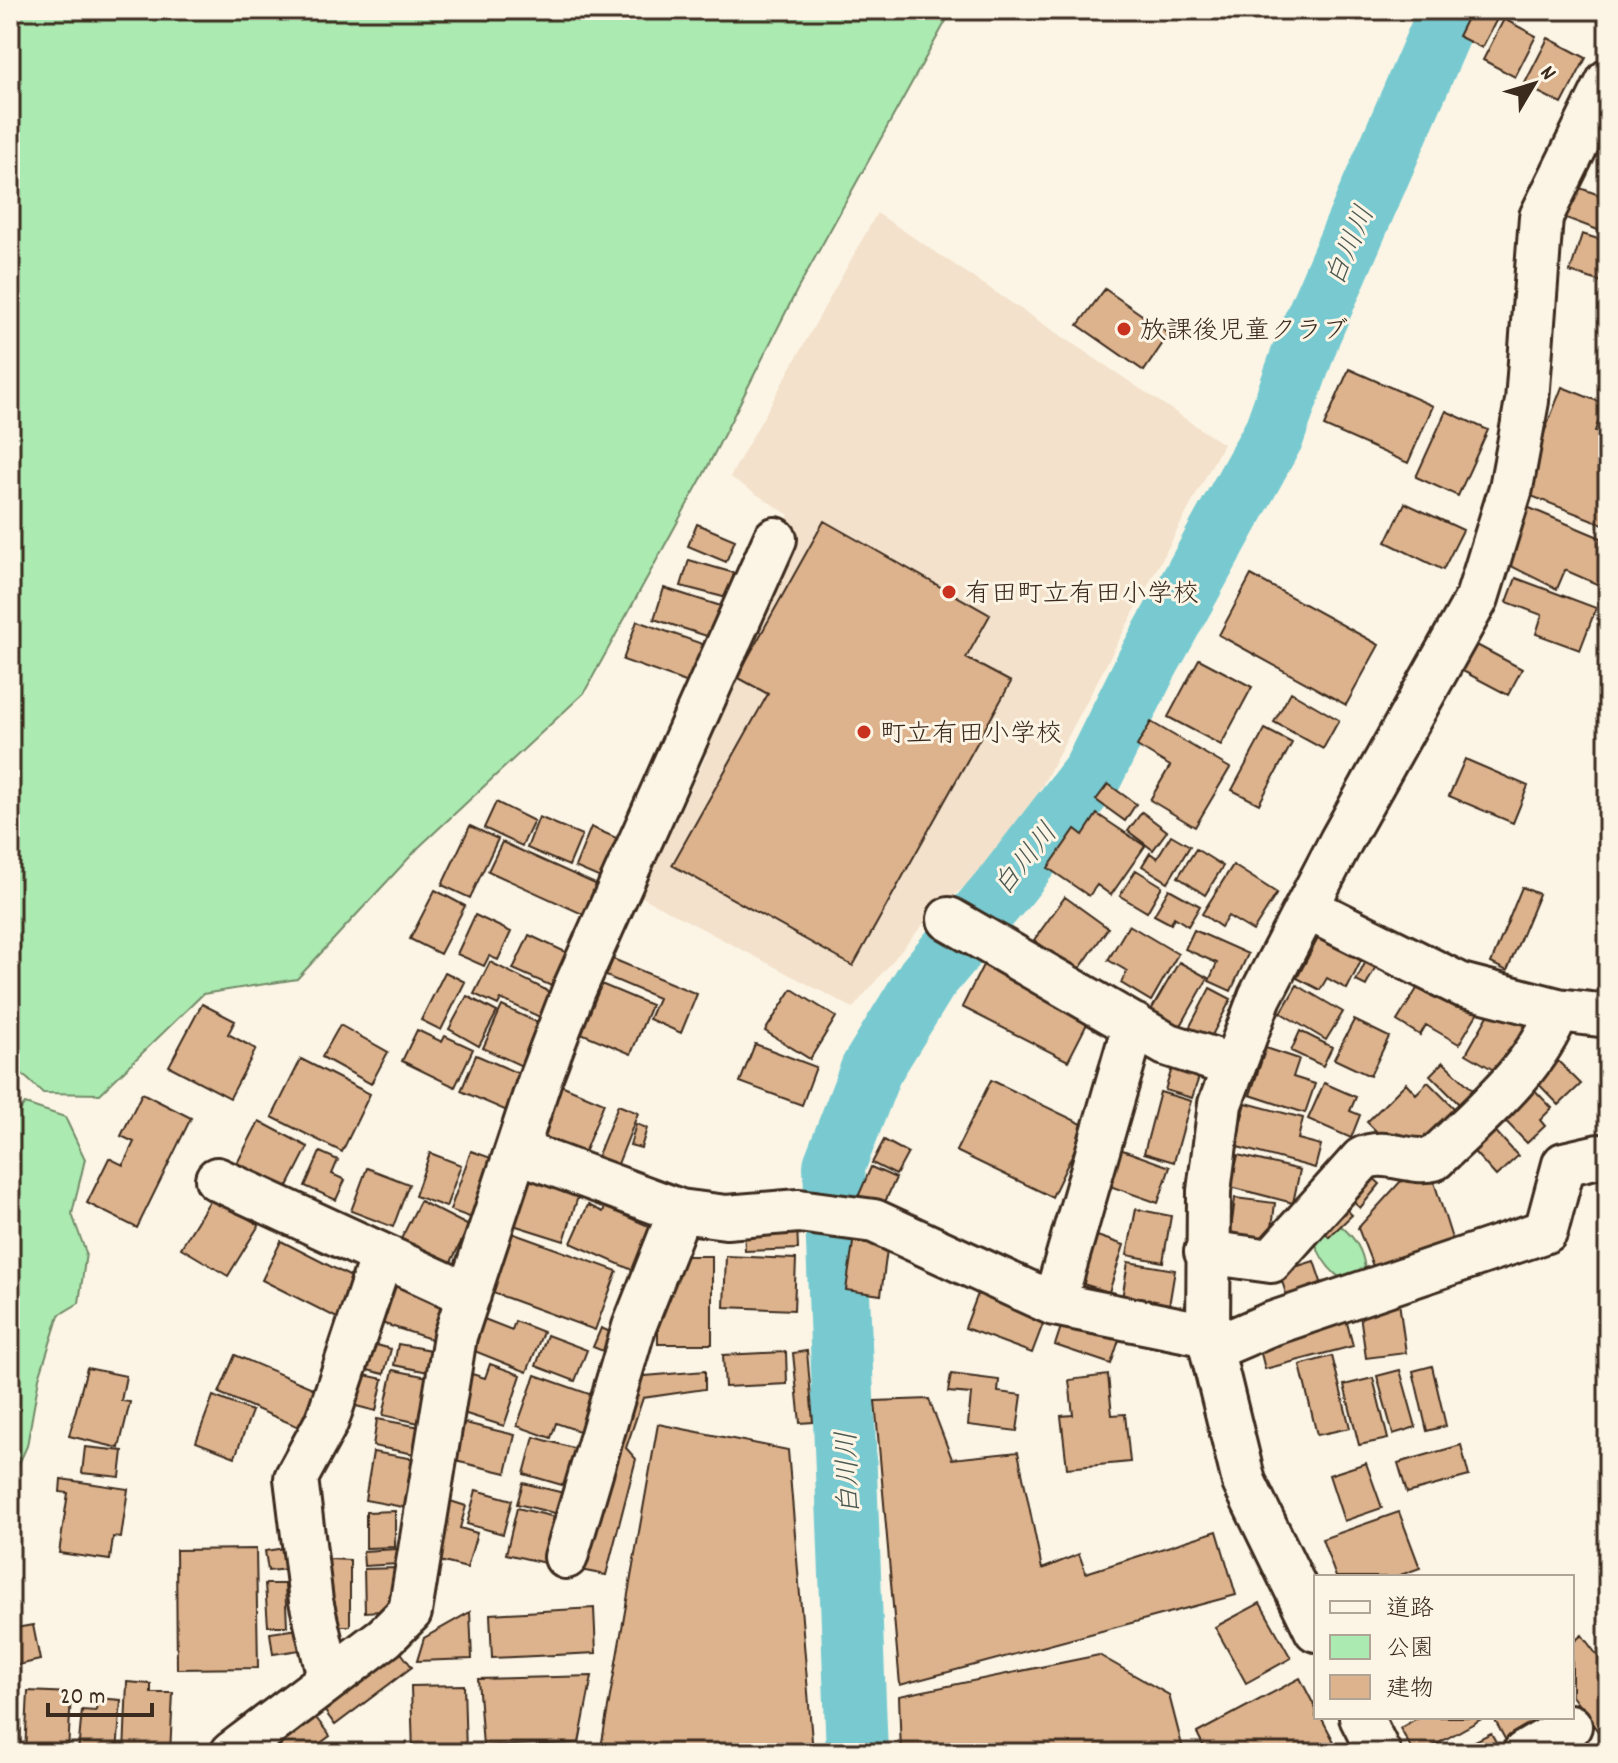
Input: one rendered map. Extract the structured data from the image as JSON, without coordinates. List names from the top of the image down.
{
  "water": ["白川川"],
  "places": ["放課後児童クラブ", "有田町立有田小学校", "町立有田小学校"],
  "legend": ["道路", "公園", "建物"],
  "scale_bar": "20 m",
  "north": "top right"
}
